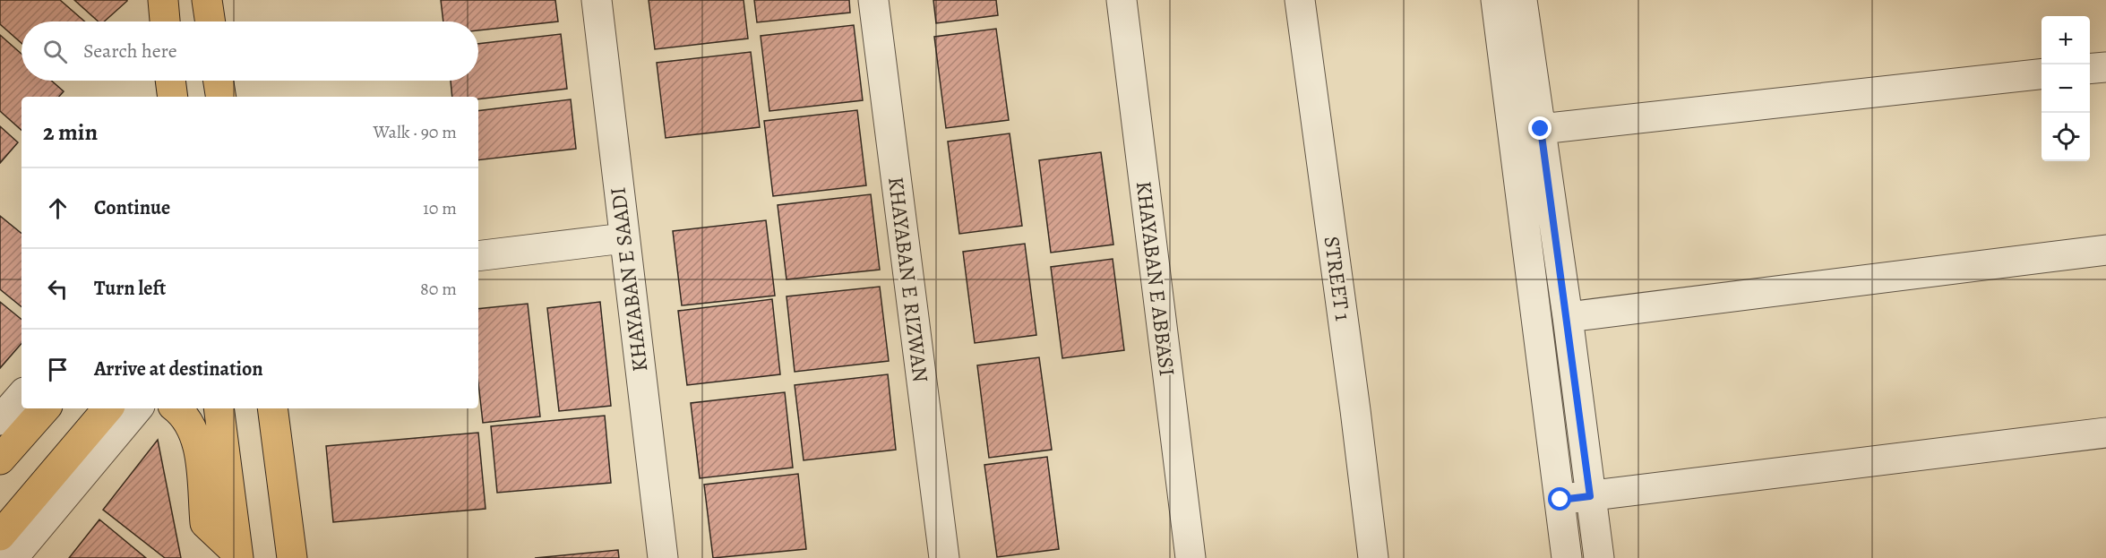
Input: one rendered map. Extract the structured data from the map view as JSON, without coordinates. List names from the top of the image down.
{
  "streets": {
    "street": [
      "KHAYABAN E ABBASI",
      "STREET 1",
      "KHAYABAN E SAADI",
      "KHAYABAN E RIZWAN"
    ]
  },
  "page": {
    "map_buttons": ["+", "−"],
    "search": "Search here",
    "heading": ["2 min", "Walk · 90 m"],
    "list": [
      ["Continue", "10 m"],
      ["Turn left", "80 m"],
      "Arrive at destination"
    ]
  }
}
